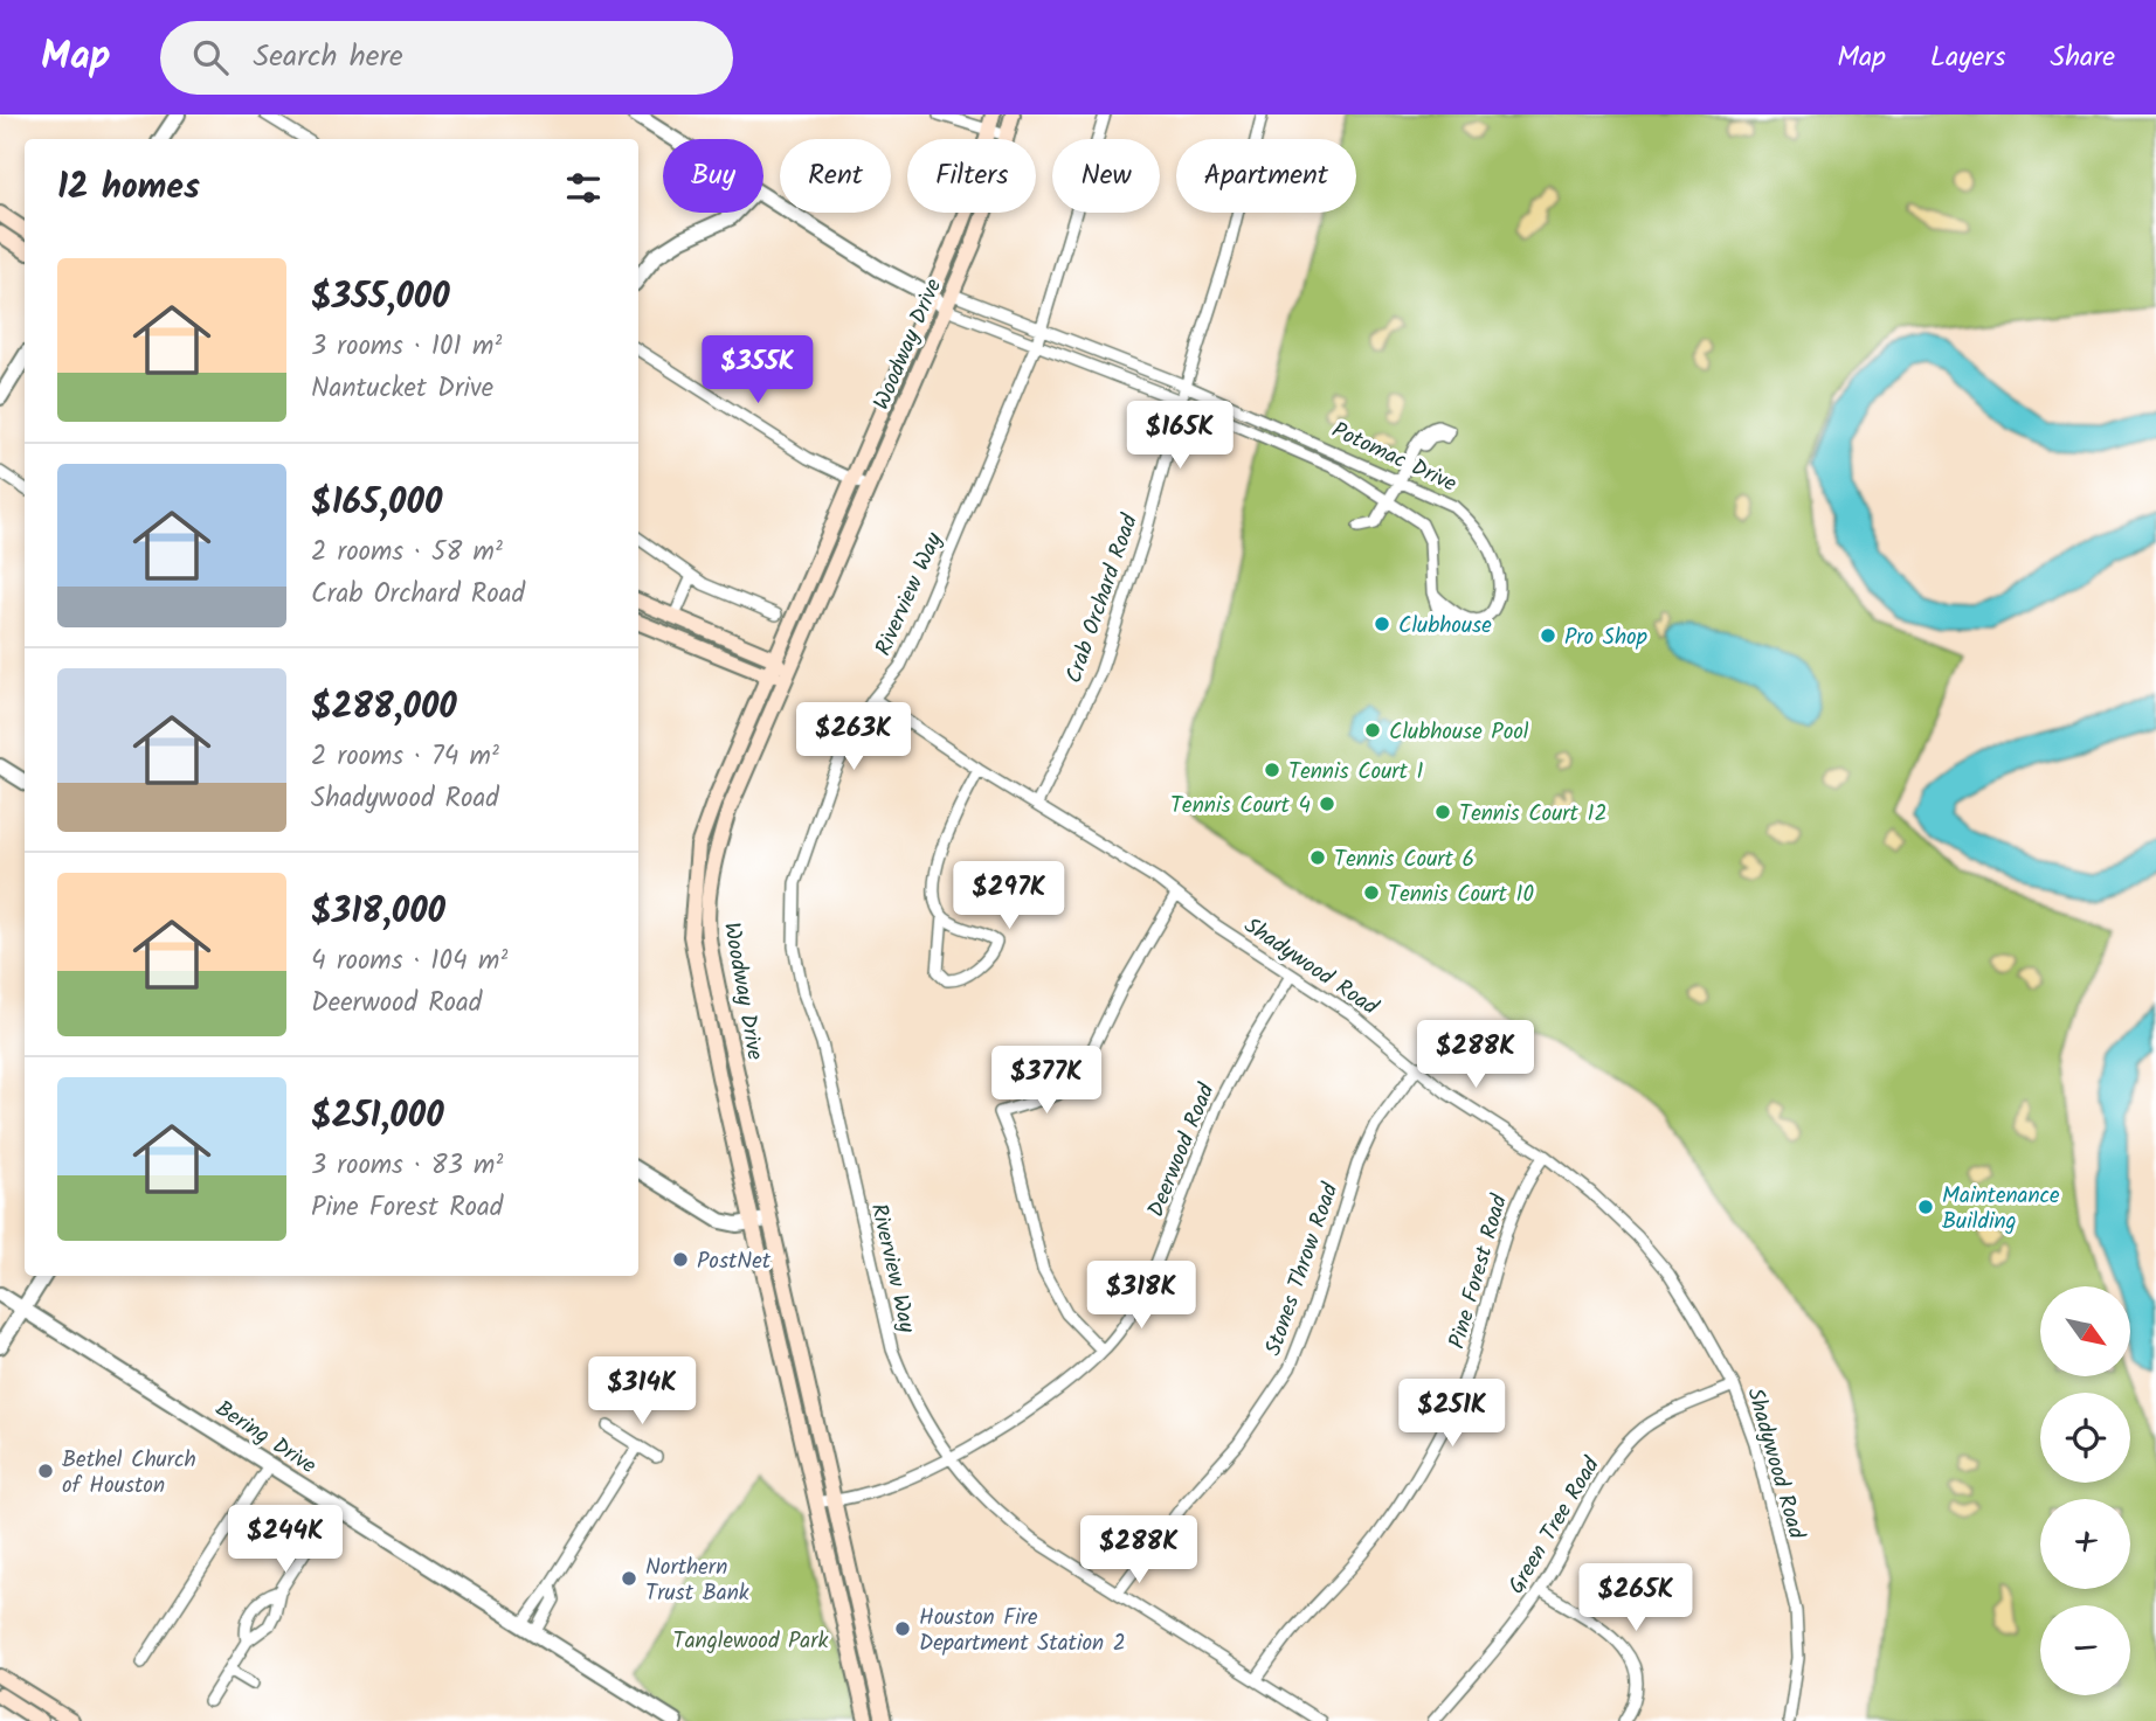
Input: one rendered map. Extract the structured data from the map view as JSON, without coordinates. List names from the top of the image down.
{
  "streets": {
    "main road": ["Woodway Drive"],
    "street": [
      "Potomac Drive",
      "Riverview Way",
      "Crab Orchard Road",
      "Shadywood Road",
      "Deerwood Road",
      "Stones Throw Road",
      "Pine Forest Road",
      "Bering Drive",
      "Green Tree Road"
    ]
  },
  "crossings": [
    ["Woodway Drive", "Potomac Drive"],
    ["Woodway Drive", "Deerwood Road"],
    ["Potomac Drive", "Riverview Way"],
    ["Potomac Drive", "Crab Orchard Road"],
    ["Riverview Way", "Shadywood Road"],
    ["Riverview Way", "Deerwood Road"],
    ["Riverview Way", "Stones Throw Road"],
    ["Riverview Way", "Pine Forest Road"],
    ["Crab Orchard Road", "Shadywood Road"],
    ["Shadywood Road", "Deerwood Road"],
    ["Shadywood Road", "Stones Throw Road"],
    ["Shadywood Road", "Pine Forest Road"],
    ["Shadywood Road", "Green Tree Road"]
  ],
  "parks": ["Tanglewood Park"],
  "places": [
    "Clubhouse",
    "Pro Shop",
    "Clubhouse Pool",
    "Tennis Court 1",
    "Tennis Court 4",
    "Tennis Court 12",
    "Tennis Court 6",
    "Tennis Court 10",
    "Maintenance Building",
    "PostNet",
    "Bethel Church of Houston",
    "Northern Trust Bank",
    "Houston Fire Department Station 2"
  ],
  "north": "bottom right",
  "page": {
    "header": "Map",
    "search": "Search here",
    "nav": ["Map", "Layers", "Share"],
    "chip": [
      "Buy",
      "Rent",
      "Filters",
      "New",
      "Apartment"
    ],
    "heading": "12 homes",
    "list": [
      {
        "name": "$355,000",
        "note": "3 rooms · 101 m² · Nantucket Drive"
      },
      {
        "name": "$165,000",
        "note": "2 rooms · 58 m² · Crab Orchard Road"
      },
      {
        "name": "$288,000",
        "note": "2 rooms · 74 m² · Shadywood Road"
      },
      {
        "name": "$318,000",
        "note": "4 rooms · 104 m² · Deerwood Road"
      },
      {
        "name": "$251,000",
        "note": "3 rooms · 83 m² · Pine Forest Road"
      }
    ],
    "price": [
      "$355K",
      "$165K",
      "$263K",
      "$297K",
      "$288K",
      "$377K",
      "$318K",
      "$314K",
      "$251K",
      "$244K",
      "$288K",
      "$265K"
    ],
    "map_buttons": ["+", "−"]
  }
}
